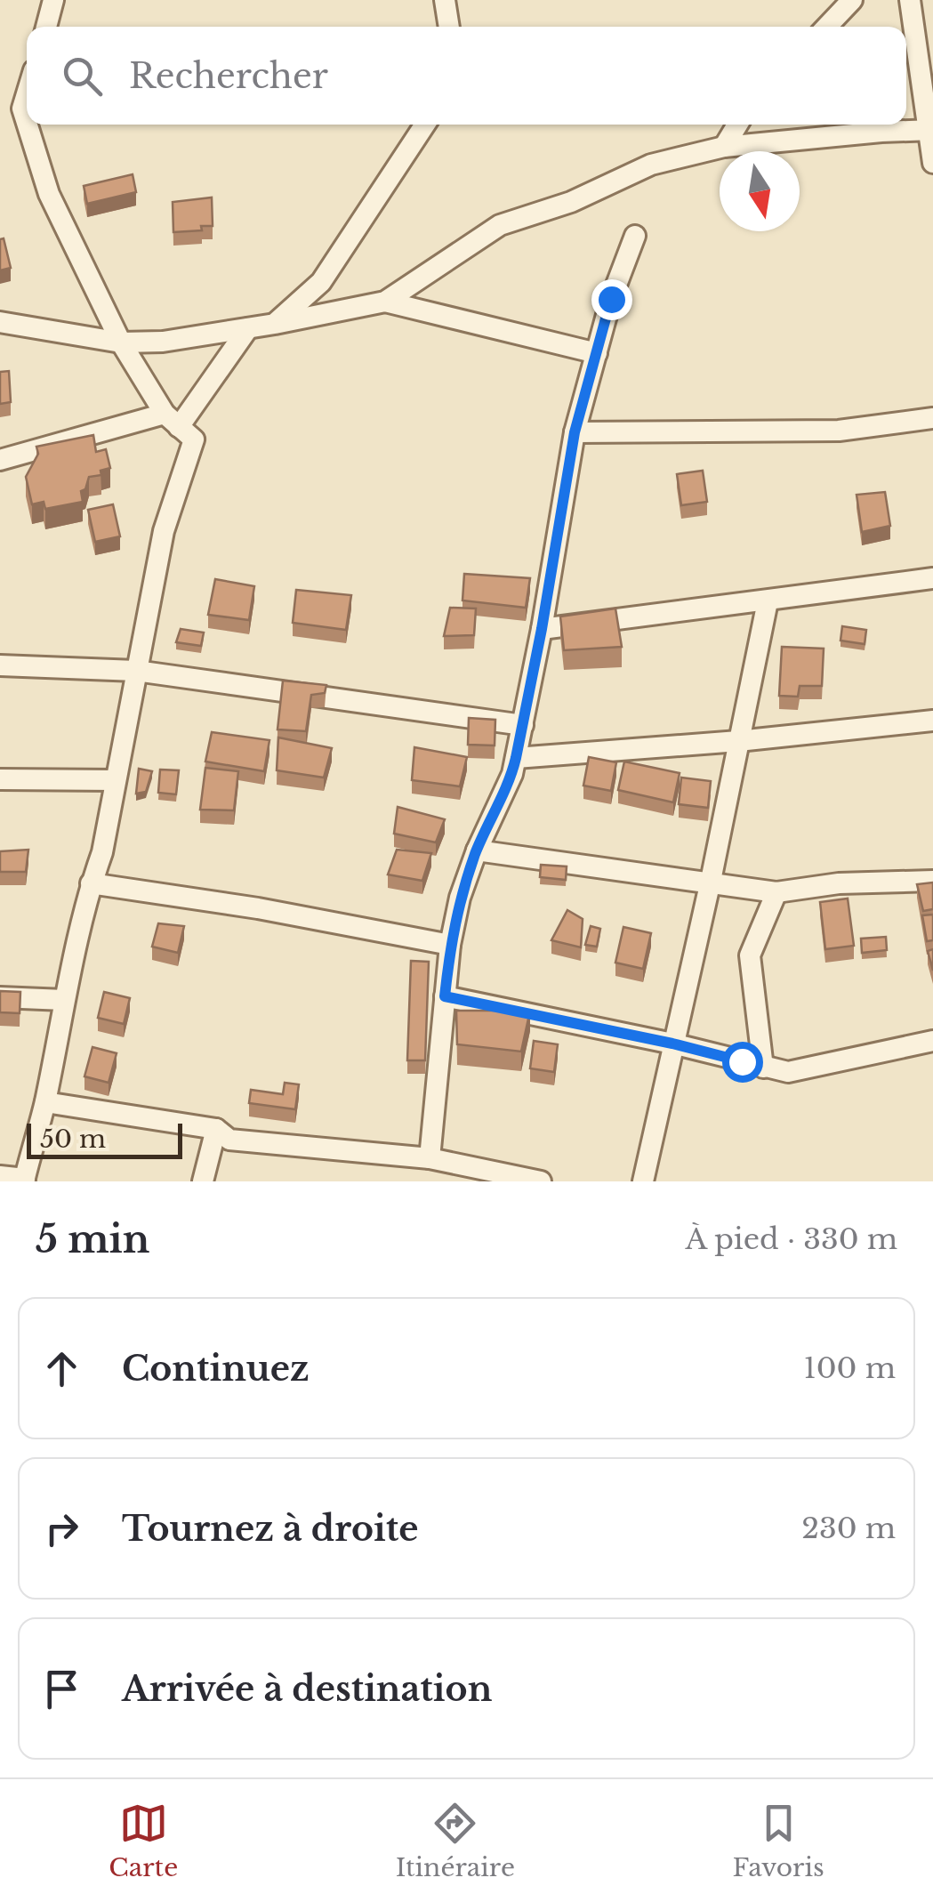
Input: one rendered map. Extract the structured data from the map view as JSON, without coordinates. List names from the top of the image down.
{
  "scale_bar": "50 m",
  "north": "bottom",
  "page": {
    "search": "Rechercher",
    "scale": "50 m",
    "heading": ["5 min", "À pied · 330 m"],
    "list": [
      ["Continuez", "100 m"],
      ["Tournez à droite", "230 m"],
      "Arrivée à destination"
    ],
    "nav": ["Carte", "Itinéraire", "Favoris"]
  }
}
